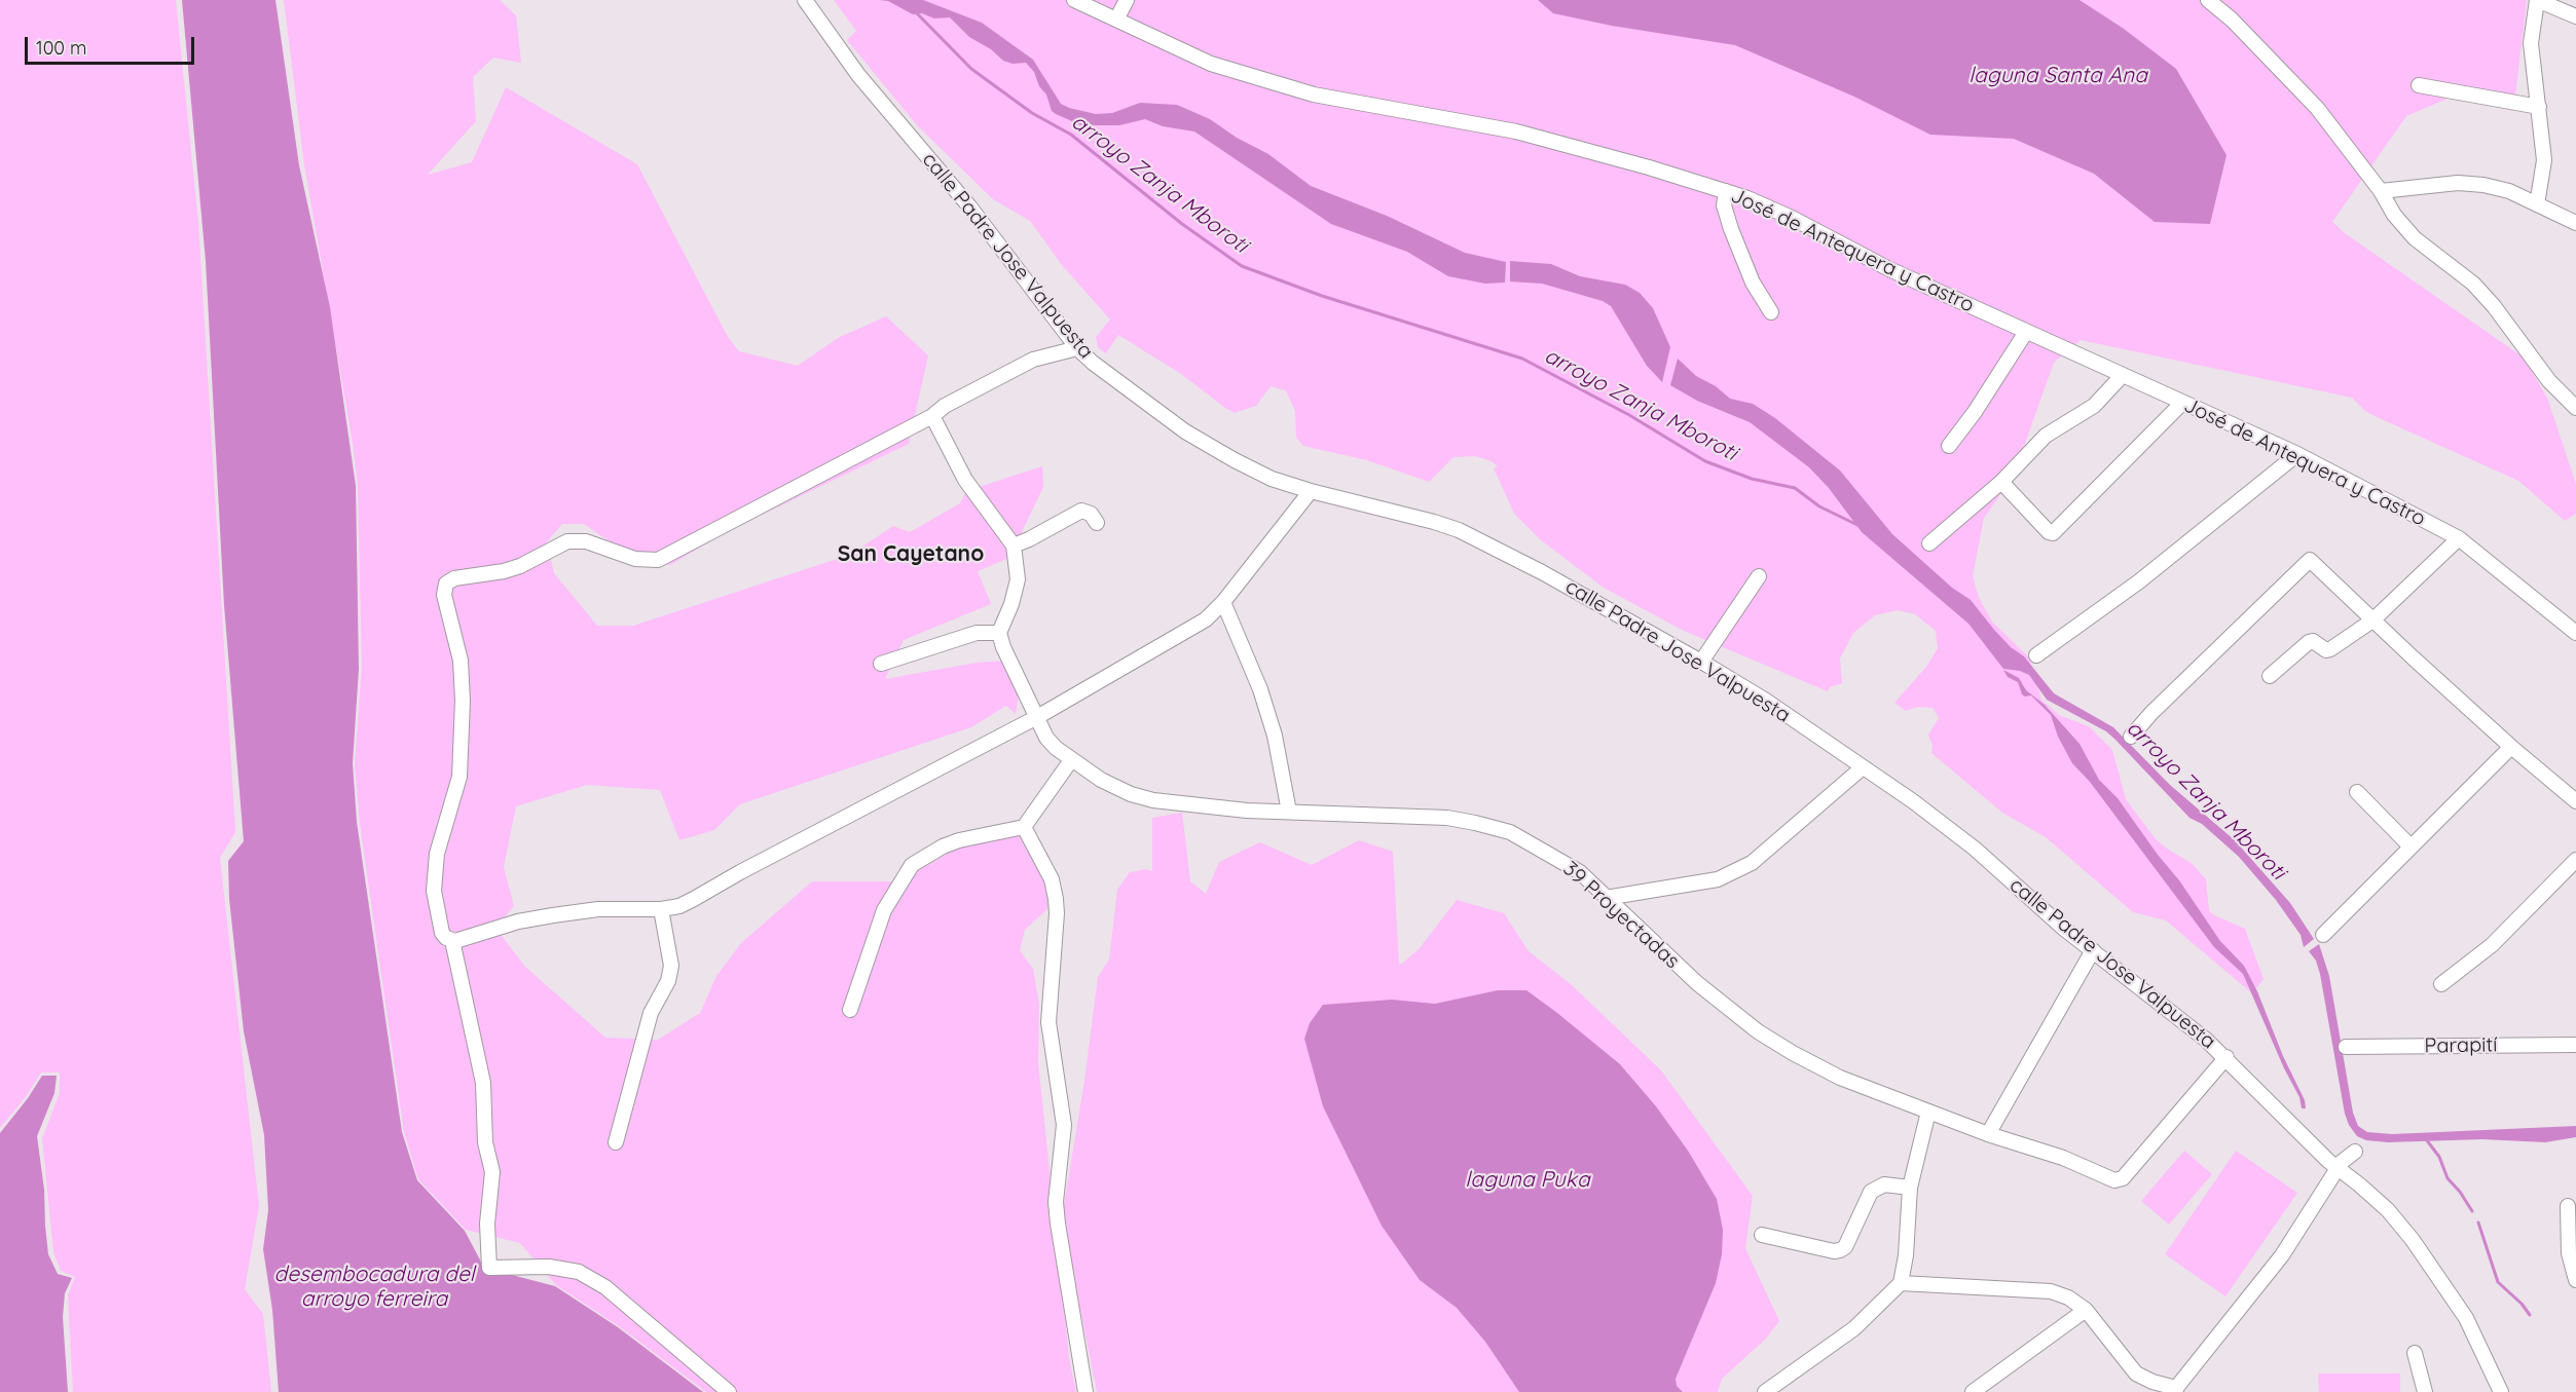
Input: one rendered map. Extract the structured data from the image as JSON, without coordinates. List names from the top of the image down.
{
  "streets": {
    "street": [
      "José de Antequera y Castro",
      "calle Padre Jose Valpuesta",
      "39 Proyectadas",
      "Parapití"
    ]
  },
  "crossings": [
    ["calle Padre Jose Valpuesta", "39 Proyectadas"]
  ],
  "districts": ["San Cayetano"],
  "water": [
    "laguna Santa Ana",
    "arroyo Zanja Mboroti",
    "laguna Puka",
    "desembocadura del arroyo ferreira"
  ],
  "scale_bar": "100 m"
}
